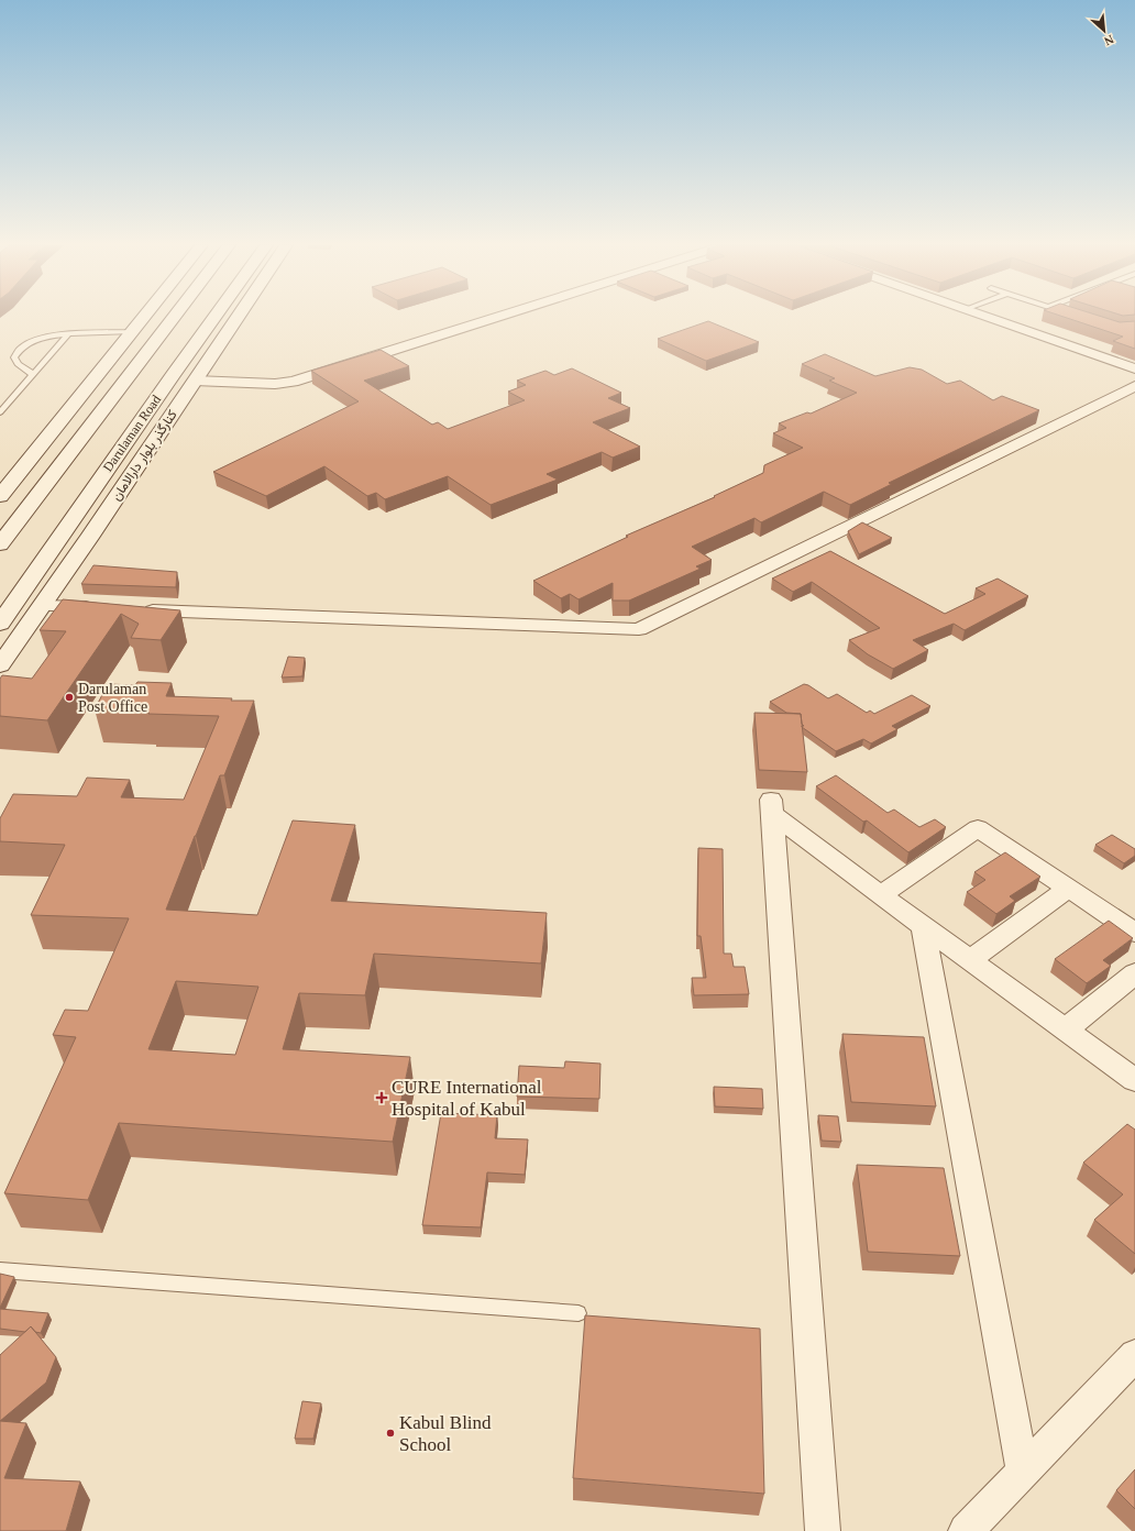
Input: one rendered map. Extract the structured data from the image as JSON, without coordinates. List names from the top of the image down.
{
  "streets": {
    "main road": ["Darulaman Road", "کنارگذر بلوار دارالامان"]
  },
  "places": {
    "other": ["Darulaman Post Office", "Kabul Blind School"],
    "health": ["CURE International Hospital of Kabul"]
  },
  "north": "bottom right"
}
